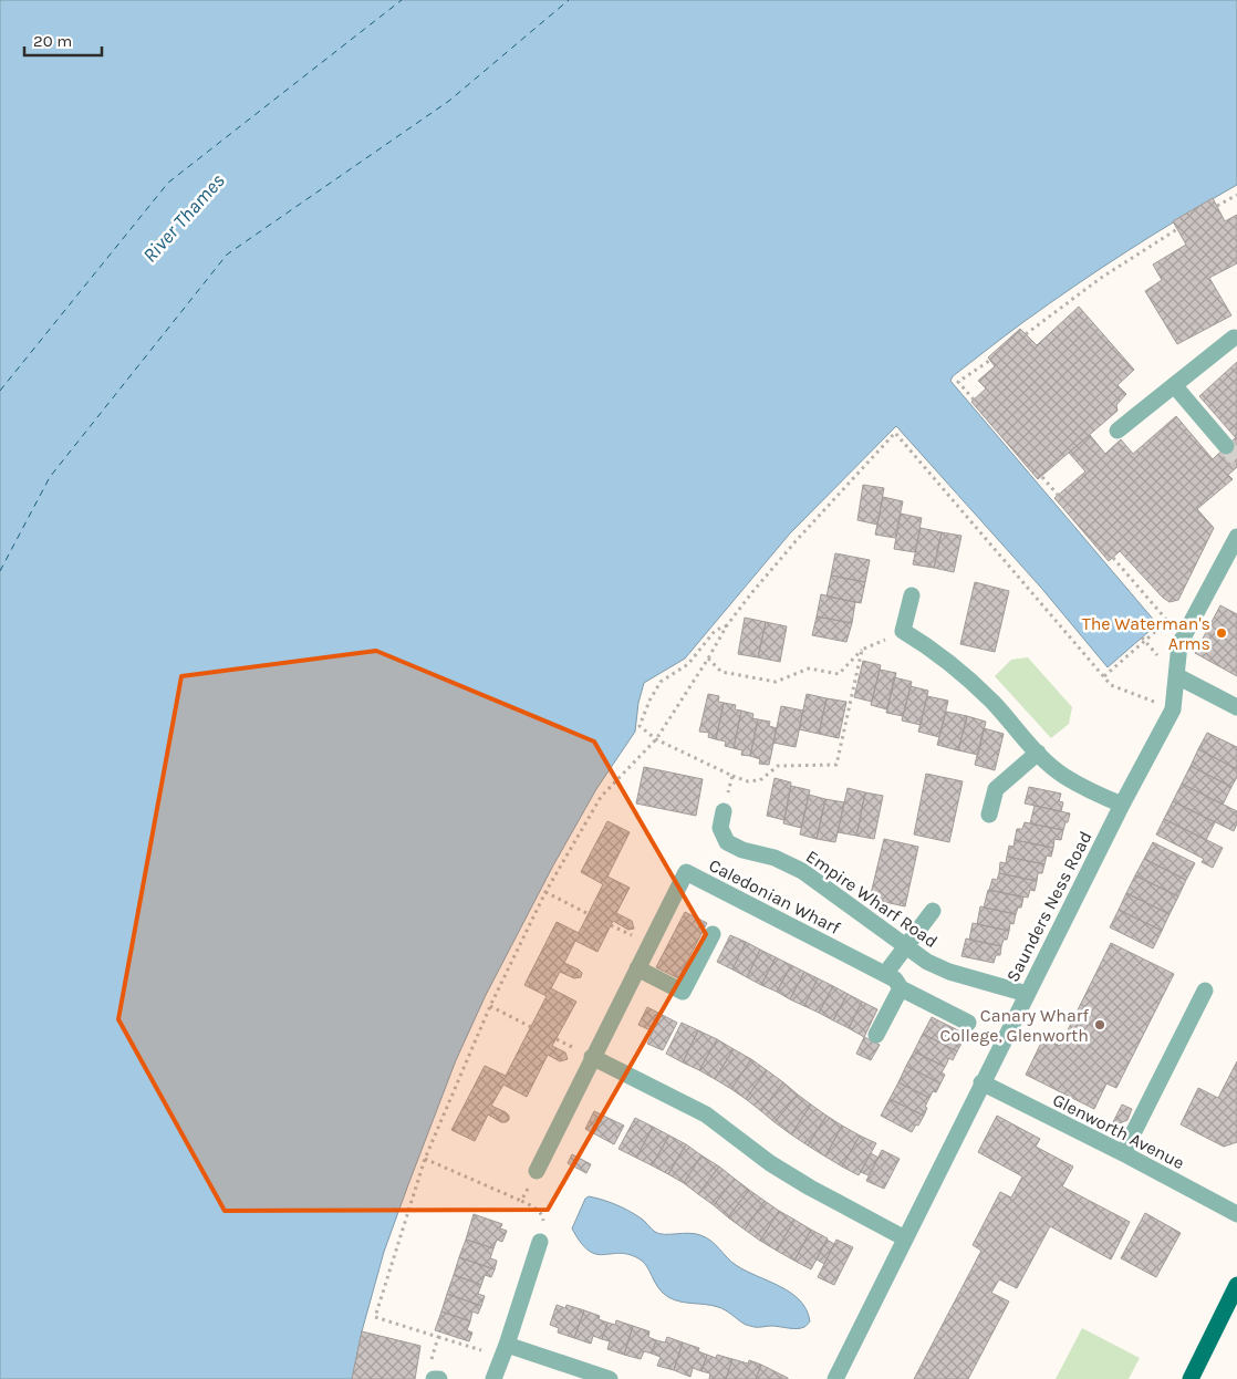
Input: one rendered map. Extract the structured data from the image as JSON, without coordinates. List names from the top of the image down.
{
  "streets": {
    "street": [
      "Caledonian Wharf",
      "Empire Wharf Road",
      "Saunders Ness Road",
      "Glenworth Avenue"
    ]
  },
  "crossings": [
    ["Empire Wharf Road", "Saunders Ness Road"],
    ["Saunders Ness Road", "Glenworth Avenue"]
  ],
  "water": ["River Thames"],
  "places": ["The Waterman's Arms", "Canary Wharf College, Glenworth"],
  "scale_bar": "20 m"
}
